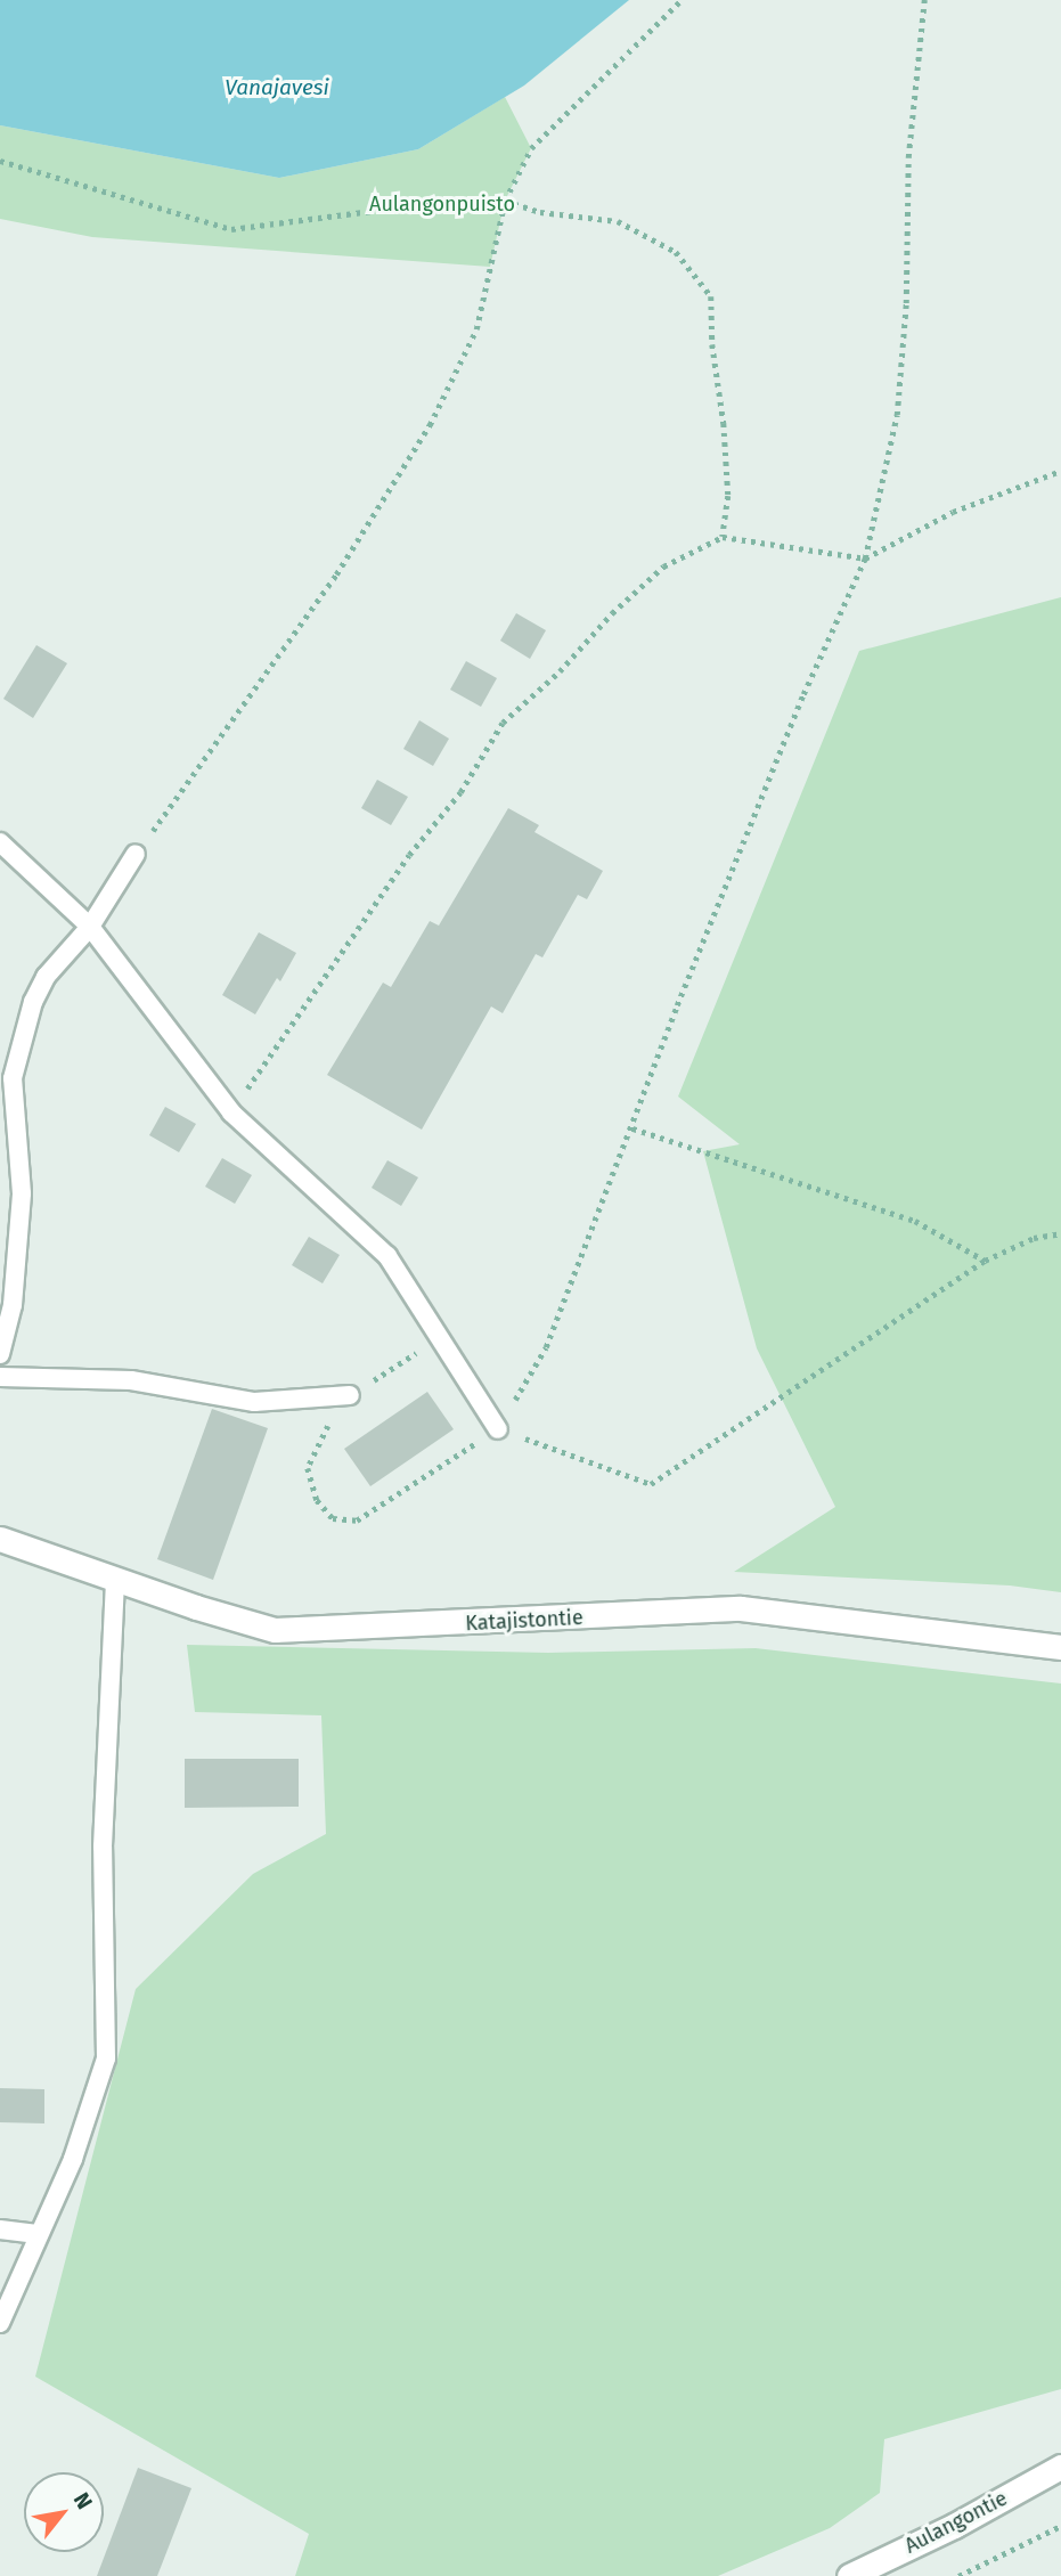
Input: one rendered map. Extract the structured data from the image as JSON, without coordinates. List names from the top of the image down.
{
  "streets": {
    "street": ["Katajistontie", "Aulangontie"]
  },
  "water": ["Vanajavesi"],
  "parks": ["Aulangonpuisto"],
  "north": "top right"
}
